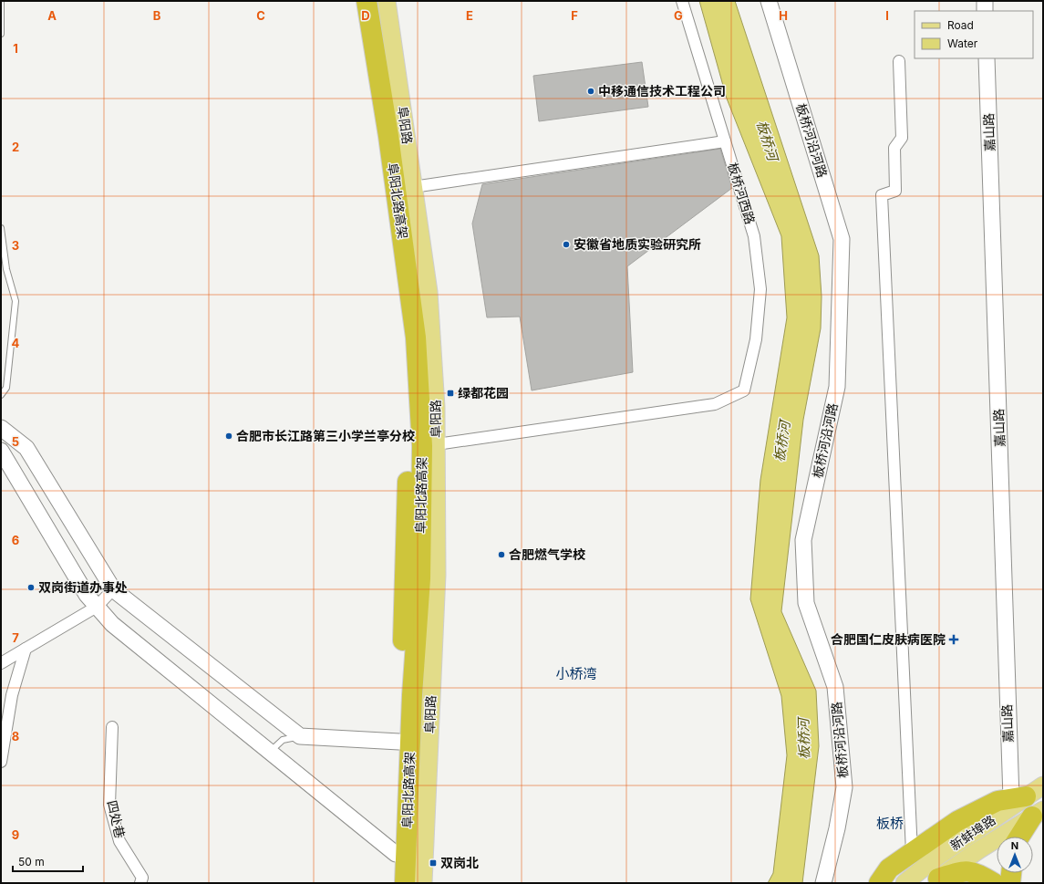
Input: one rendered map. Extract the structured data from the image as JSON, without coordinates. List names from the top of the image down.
{
  "streets": {
    "highway": ["阜阳北路高架"],
    "main road": ["阜阳路", "新蚌埠路"],
    "street": [
      "嘉山路",
      "板桥河沿河路",
      "板桥河西路",
      "四处巷"
    ]
  },
  "crossings": [
    ["阜阳路", "板桥河西路"],
    ["嘉山路", "新蚌埠路"]
  ],
  "districts": ["小桥湾", "板桥"],
  "water": ["板桥河"],
  "places": {
    "other": [
      "中移通信技术工程公司",
      "安徽省地质实验研究所",
      "合肥市长江路第三小学兰亭分校",
      "合肥燃气学校",
      "双岗街道办事处"
    ],
    "transit": ["绿都花园", "双岗北"],
    "health": ["合肥国仁皮肤病医院"]
  },
  "legend": ["Road", "Water"],
  "scale_bar": "50 m",
  "north": "top",
  "grid": {
    "columns": [
      "A",
      "B",
      "C",
      "D",
      "E",
      "F",
      "G",
      "H",
      "I"
    ],
    "rows": [
      "1",
      "2",
      "3",
      "4",
      "5",
      "6",
      "7",
      "8",
      "9"
    ]
  }
}
